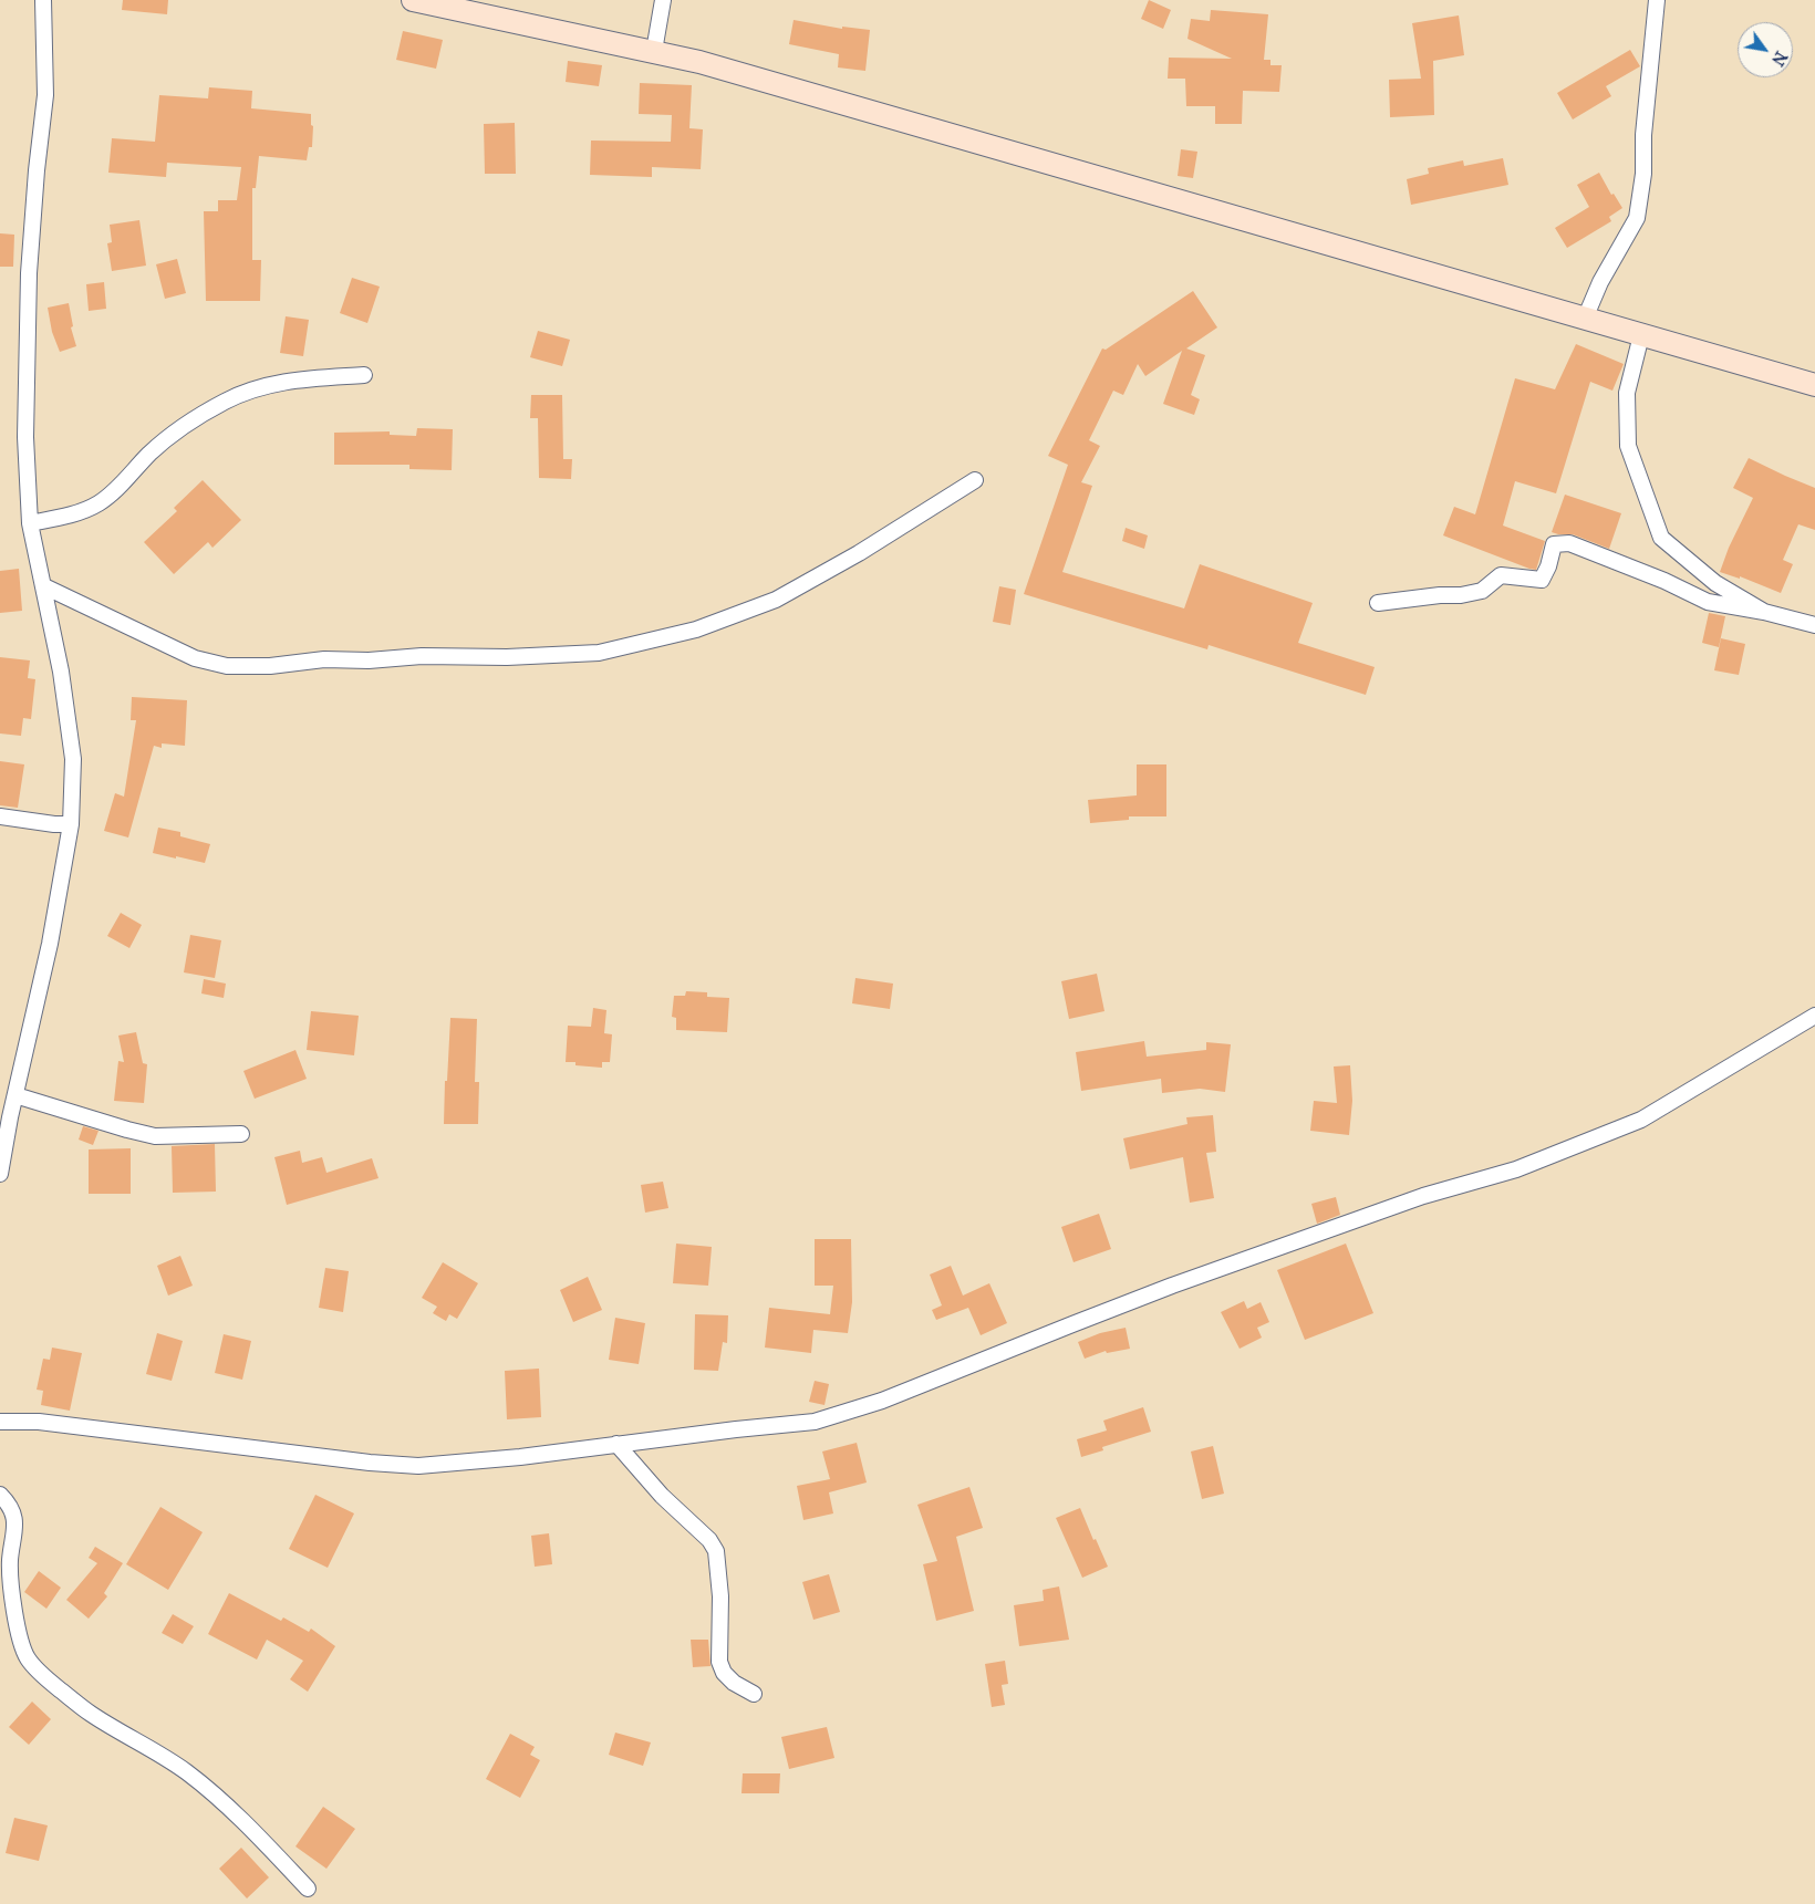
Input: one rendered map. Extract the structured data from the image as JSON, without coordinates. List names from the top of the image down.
{
  "north": "bottom right"
}
